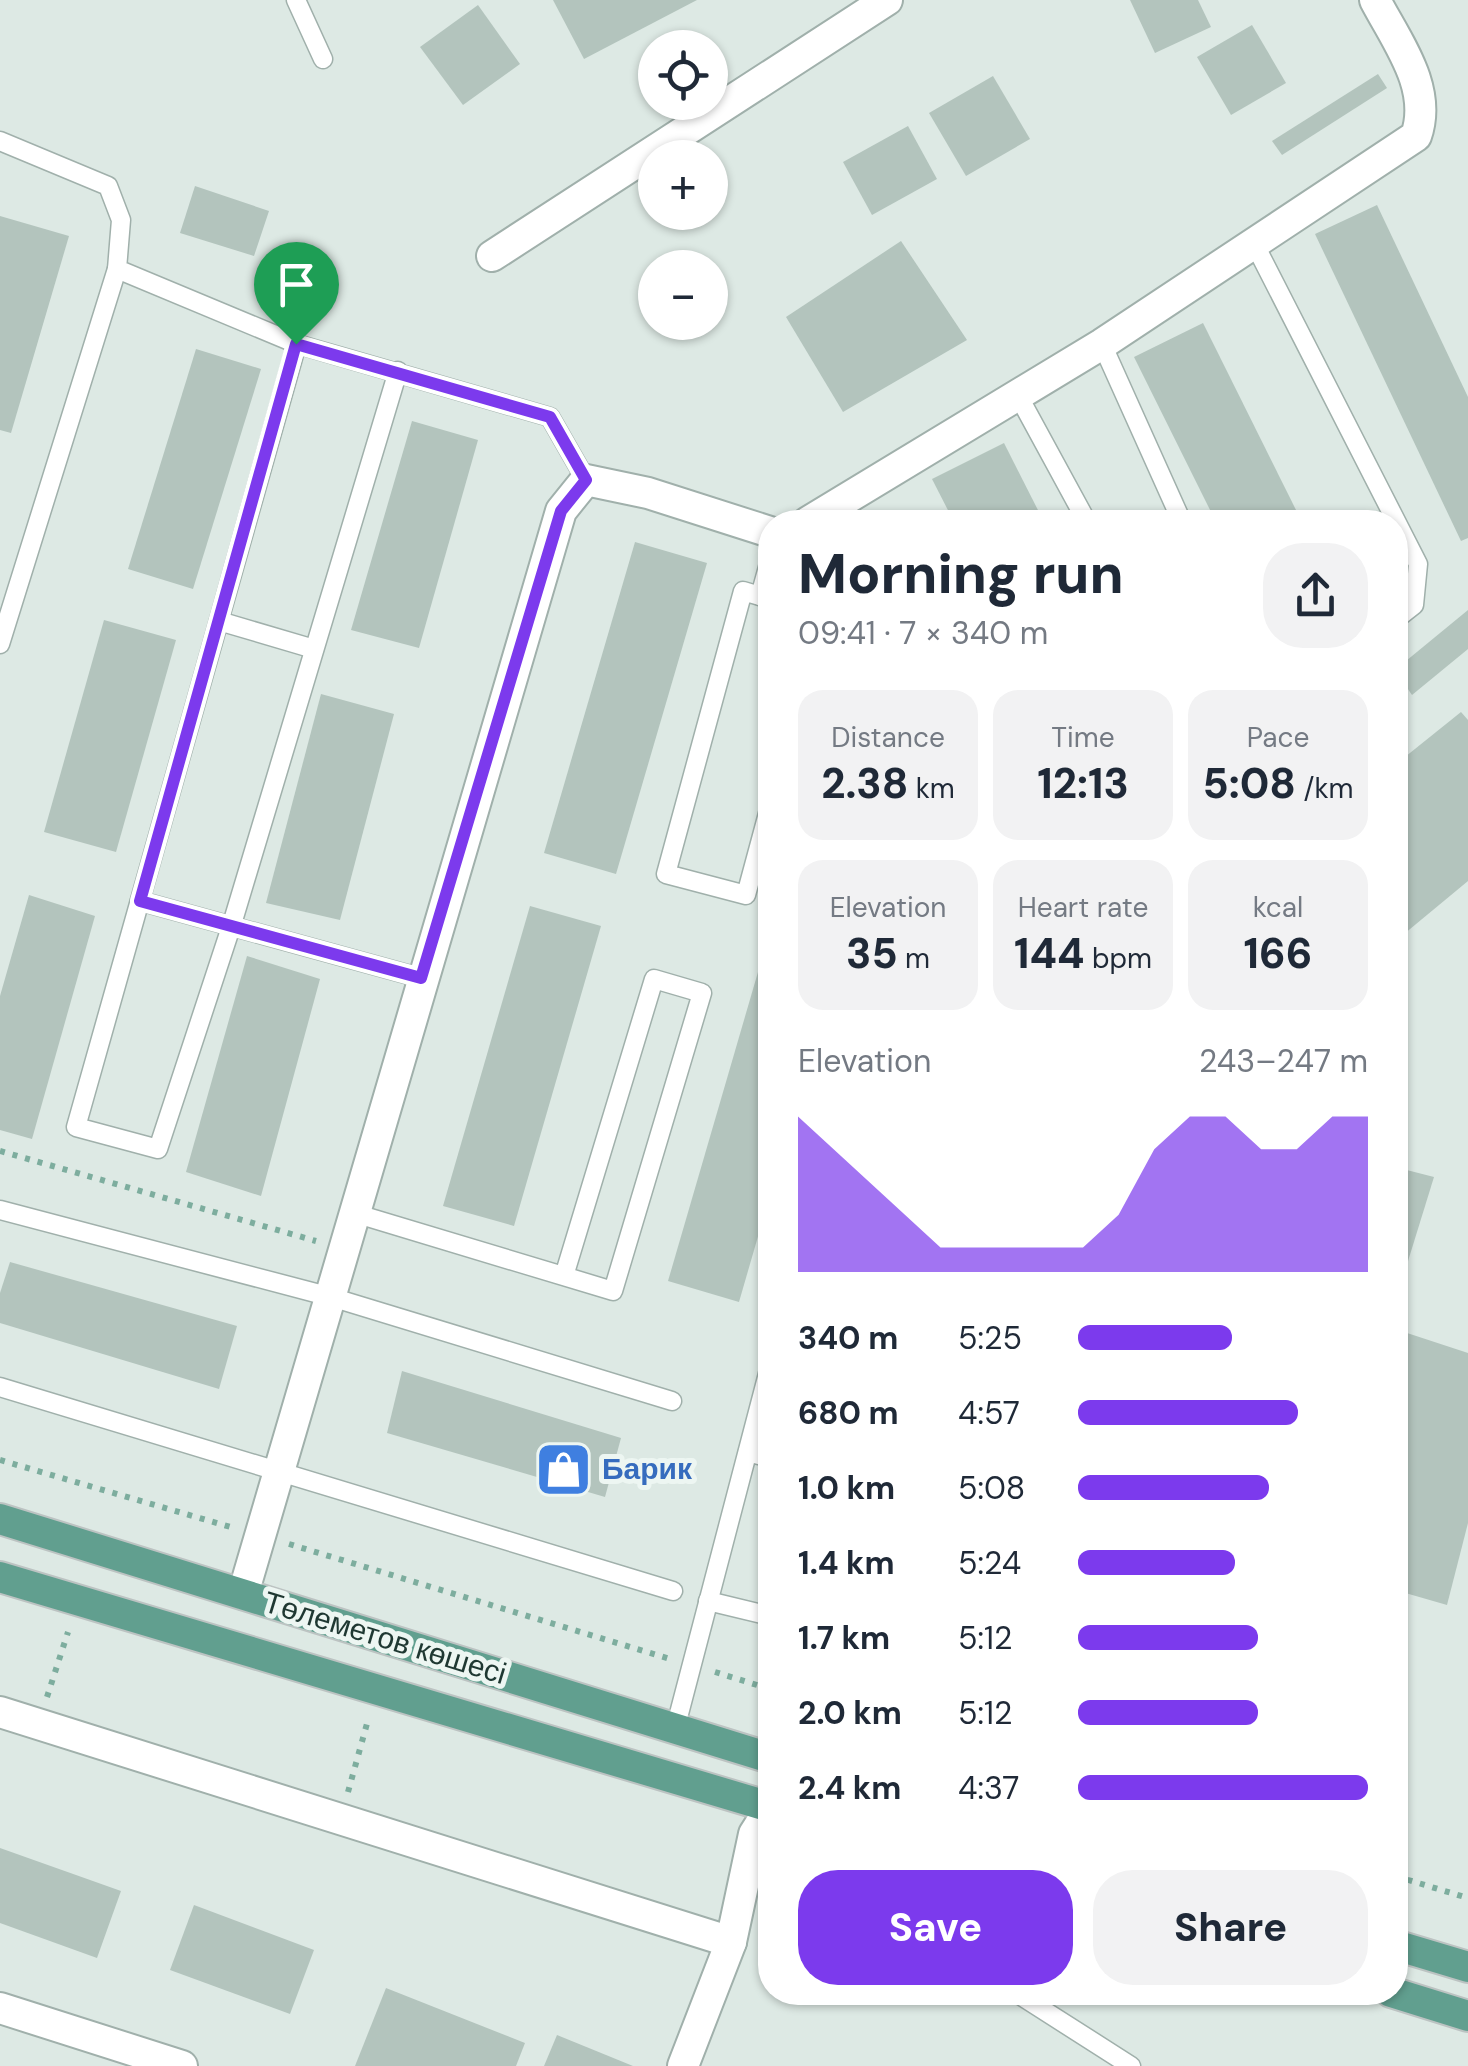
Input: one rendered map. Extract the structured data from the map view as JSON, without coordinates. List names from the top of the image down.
{
  "streets": {
    "main road": ["Төлеметов көшесі"]
  },
  "places": {
    "shop": ["Барик"]
  },
  "page": {
    "map_buttons": ["+", "−"],
    "heading": ["Morning run", "09:41 · 7 × 340 m"],
    "stats": [
      ["Distance", "2.38 km"],
      ["Time", "12:13"],
      ["Pace", "5:08 /km"],
      ["Elevation", "35 m"],
      ["Heart rate", "144 bpm"],
      ["kcal", "166"]
    ],
    "chart": ["Elevation", "243–247 m"],
    "list": [
      {
        "name": "340 m",
        "note": "5:25"
      },
      {
        "name": "680 m",
        "note": "4:57"
      },
      {
        "name": "1.0 km",
        "note": "5:08"
      },
      {
        "name": "1.4 km",
        "note": "5:24"
      },
      {
        "name": "1.7 km",
        "note": "5:12"
      },
      {
        "name": "2.0 km",
        "note": "5:12"
      },
      {
        "name": "2.4 km",
        "note": "4:37"
      }
    ],
    "buttons": ["Save", "Share"]
  }
}
